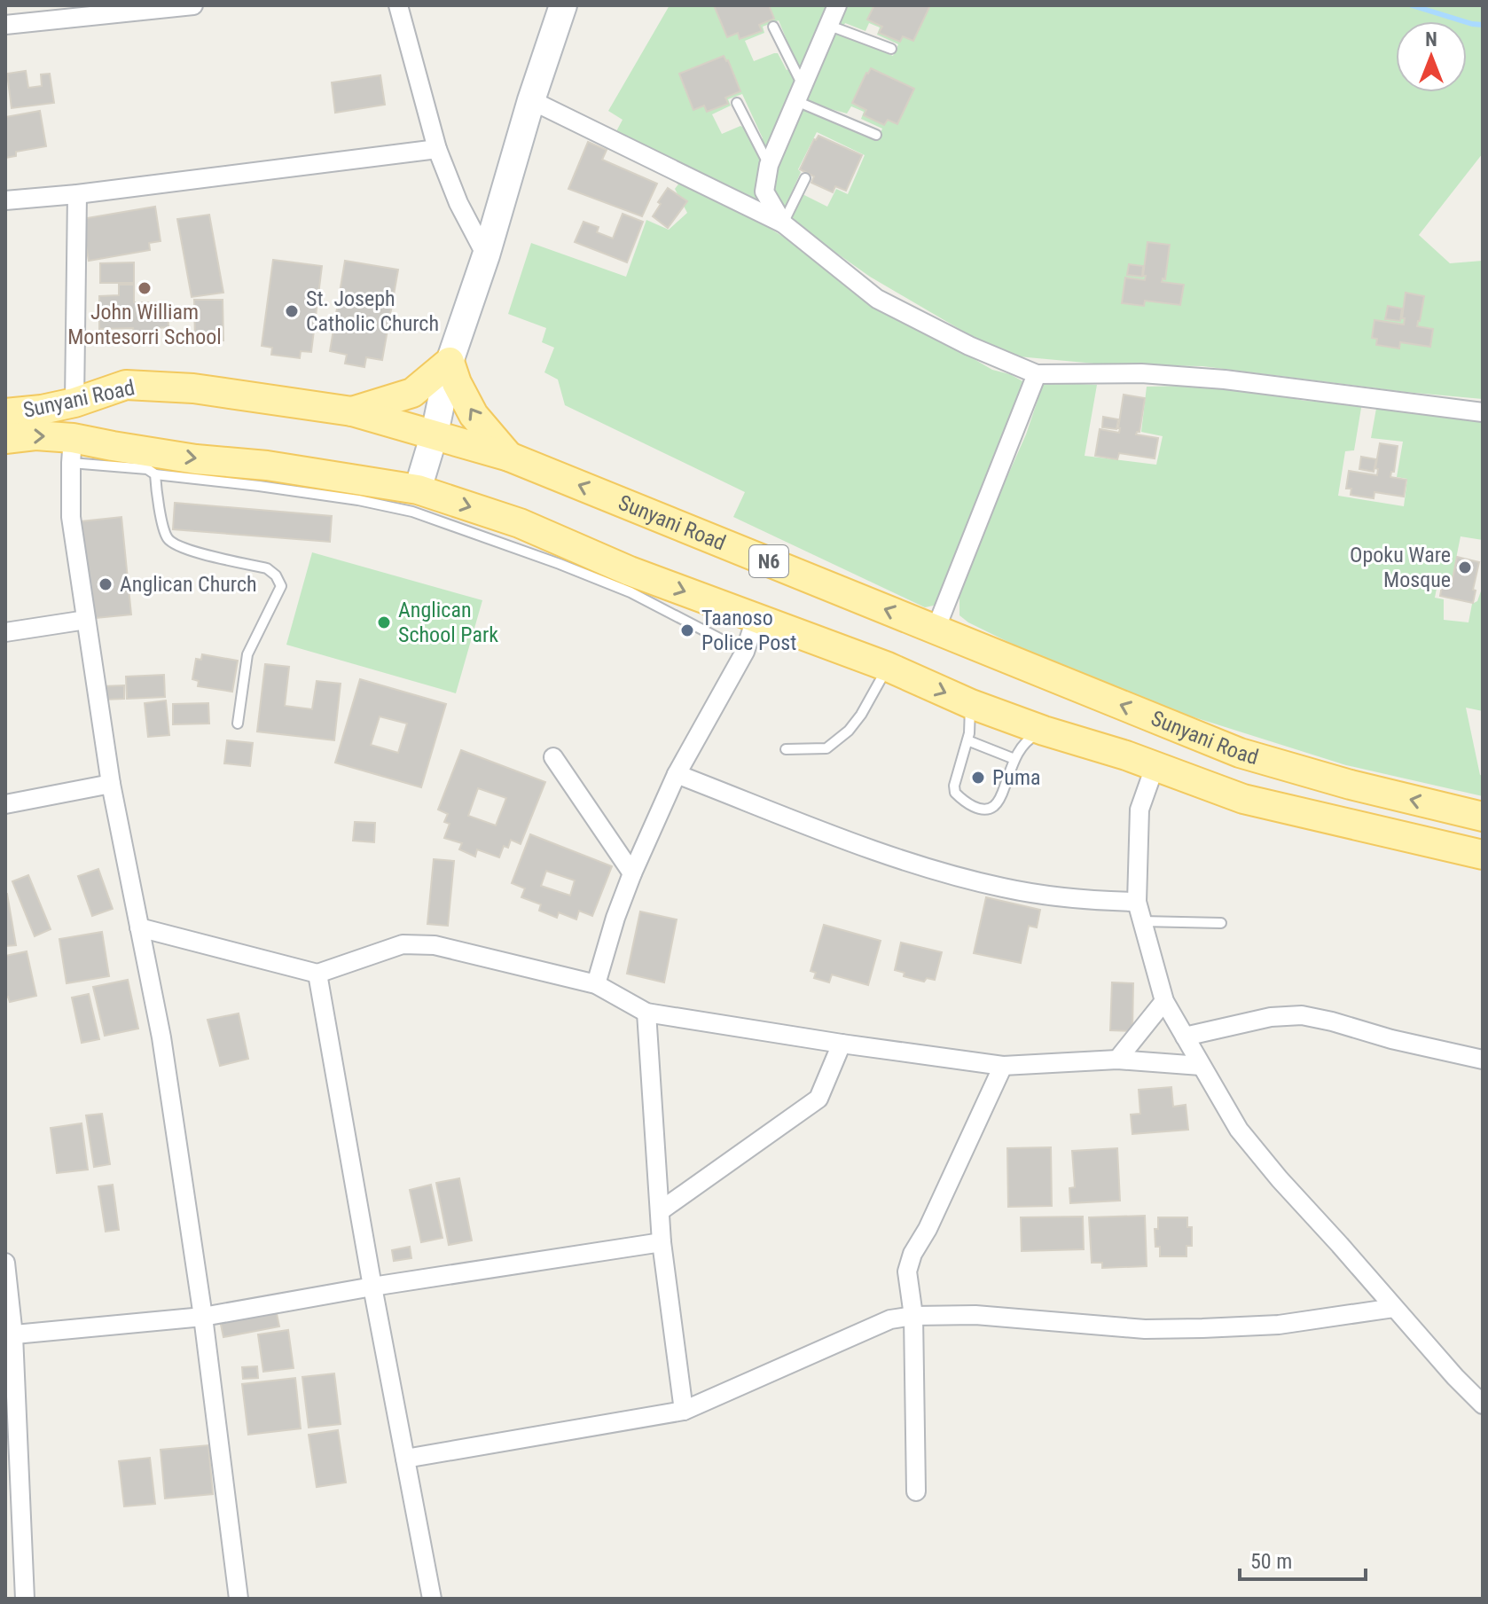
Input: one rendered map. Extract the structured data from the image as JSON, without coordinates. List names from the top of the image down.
{
  "streets": {
    "main road": ["Sunyani Road", "N6"]
  },
  "places": [
    "John William Montesorri School",
    "St. Joseph Catholic Church",
    "Opoku Ware Mosque",
    "Anglican Church",
    "Anglican School Park",
    "Taanoso Police Post",
    "Puma"
  ],
  "scale_bar": "50 m",
  "north": "top"
}
